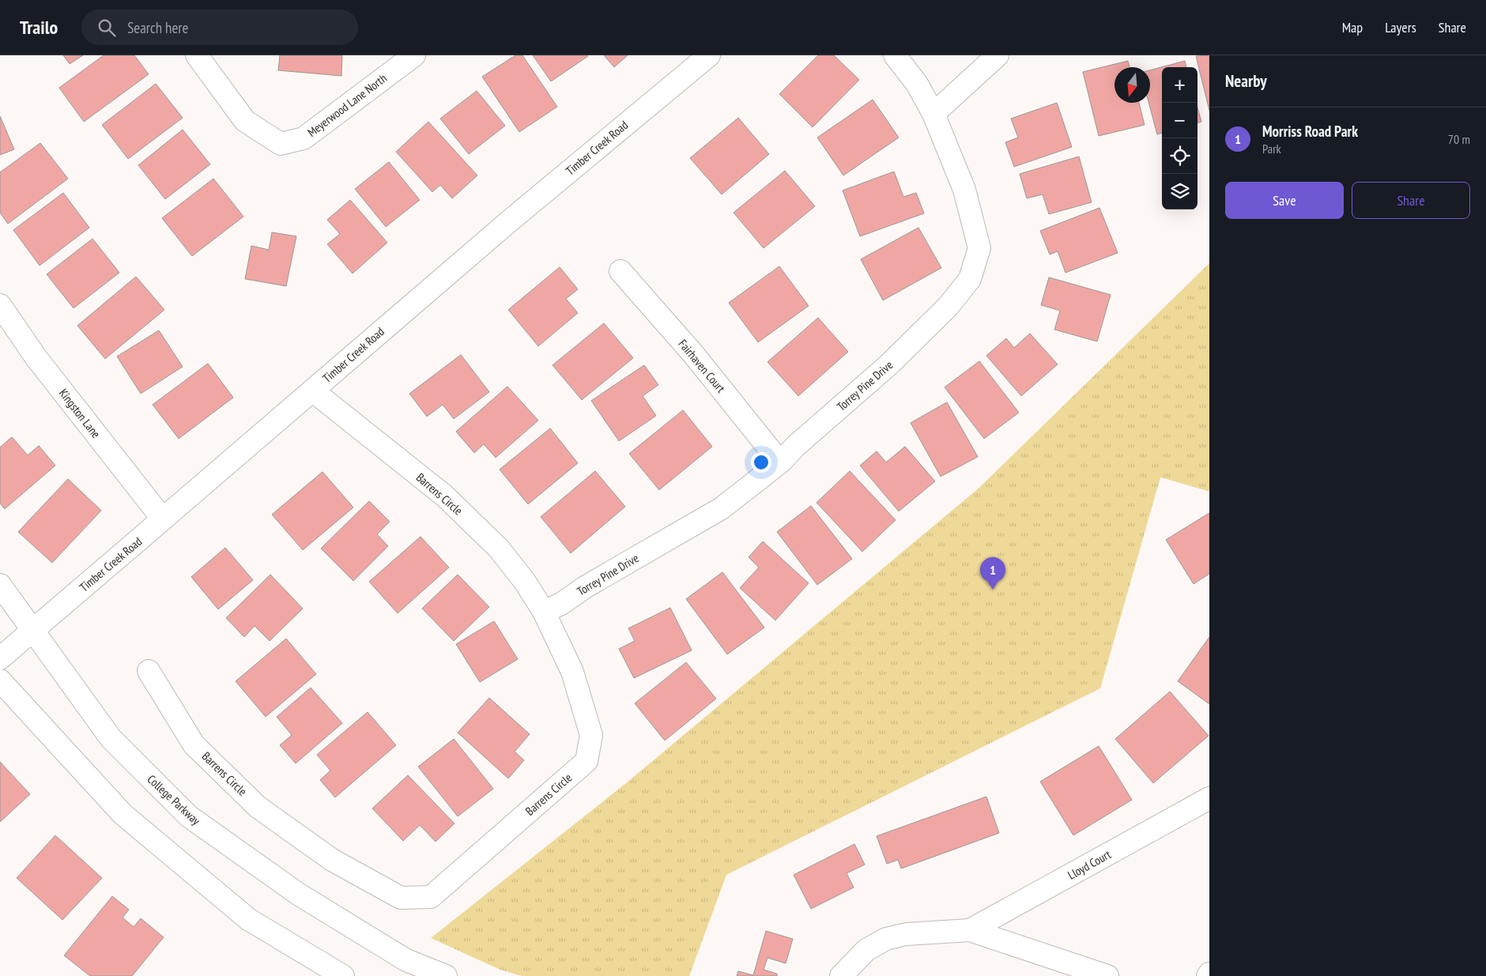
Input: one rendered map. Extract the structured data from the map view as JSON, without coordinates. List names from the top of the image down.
{
  "streets": {
    "street": [
      "Meyerwood Lane North",
      "Timber Creek Road",
      "Fairhaven Court",
      "Torrey Pine Drive",
      "Kingston Lane",
      "Barrens Circle",
      "College Parkway",
      "Lloyd Court"
    ]
  },
  "crossings": [
    ["Timber Creek Road", "Kingston Lane"],
    ["Timber Creek Road", "Barrens Circle"],
    ["Timber Creek Road", "College Parkway"],
    ["Fairhaven Court", "Torrey Pine Drive"],
    ["Torrey Pine Drive", "Barrens Circle"]
  ],
  "north": "bottom",
  "page": {
    "header": "Trailo",
    "search": "Search here",
    "nav": ["Map", "Layers", "Share"],
    "heading": "Nearby",
    "map_buttons": ["+", "−"],
    "list": [
      {
        "mark": "1",
        "name": "Morriss Road Park",
        "note": "Park",
        "value": "70 m"
      }
    ],
    "buttons": ["Save", "Share"],
    "pins": "1"
  }
}
